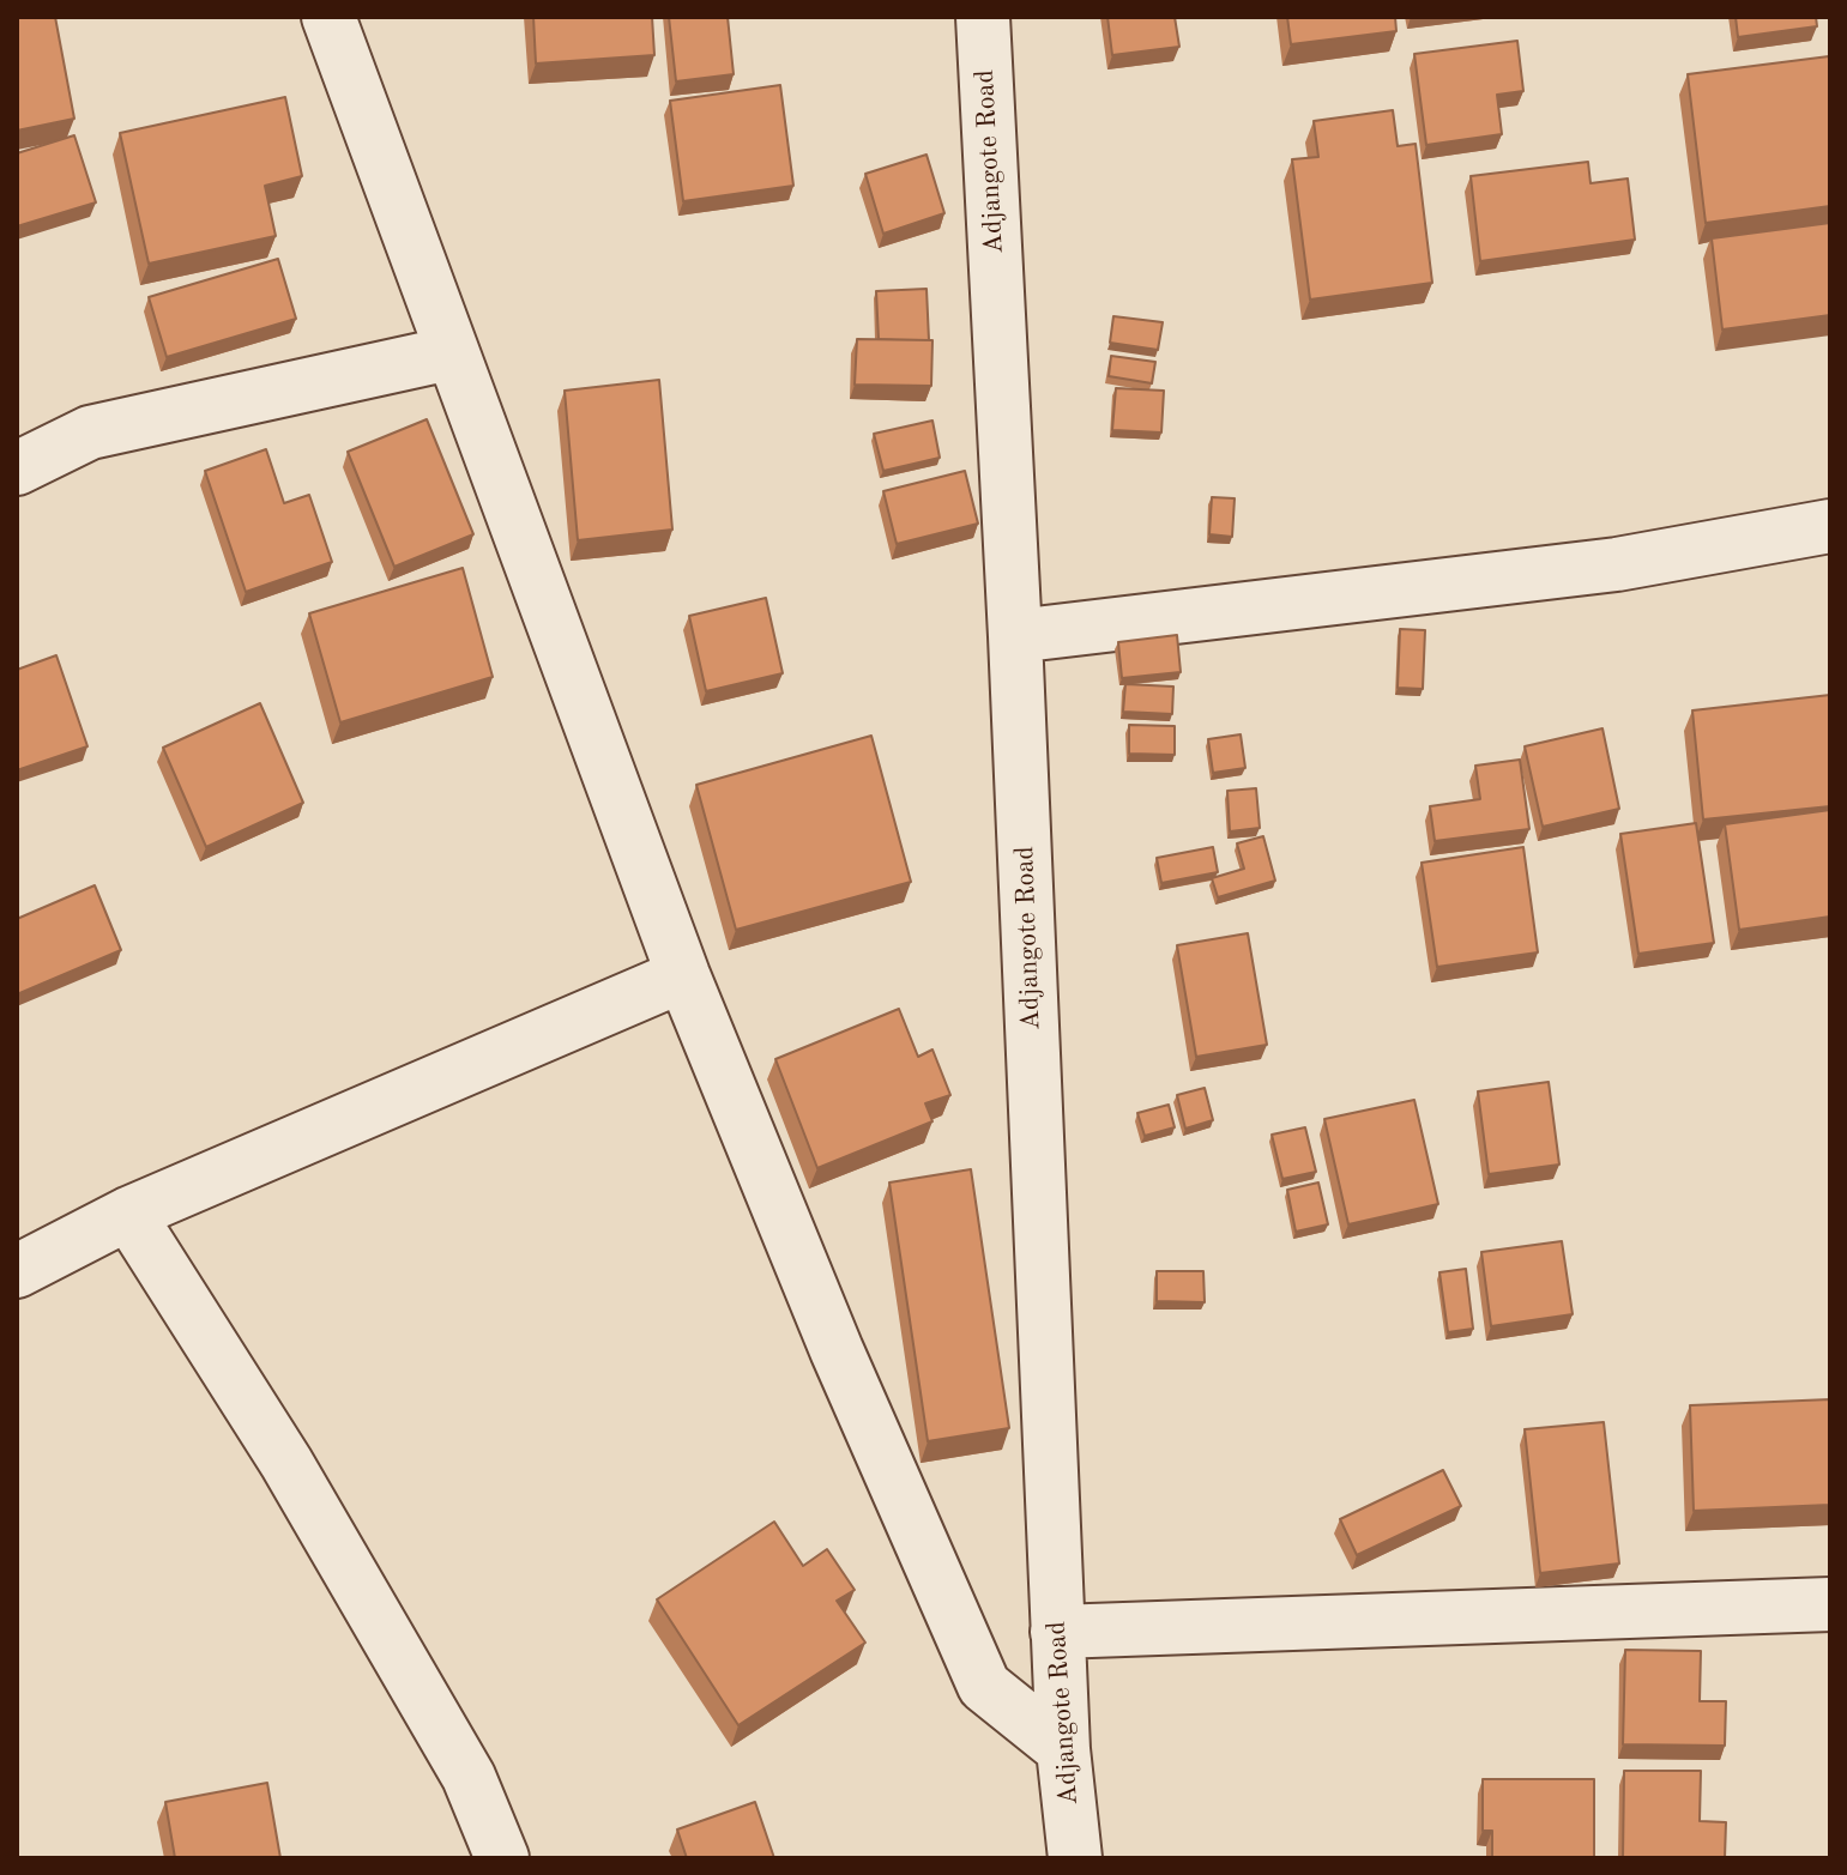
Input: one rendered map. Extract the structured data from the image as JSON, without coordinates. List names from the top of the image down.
{
  "streets": {
    "street": ["Adjangote Road"]
  }
}
